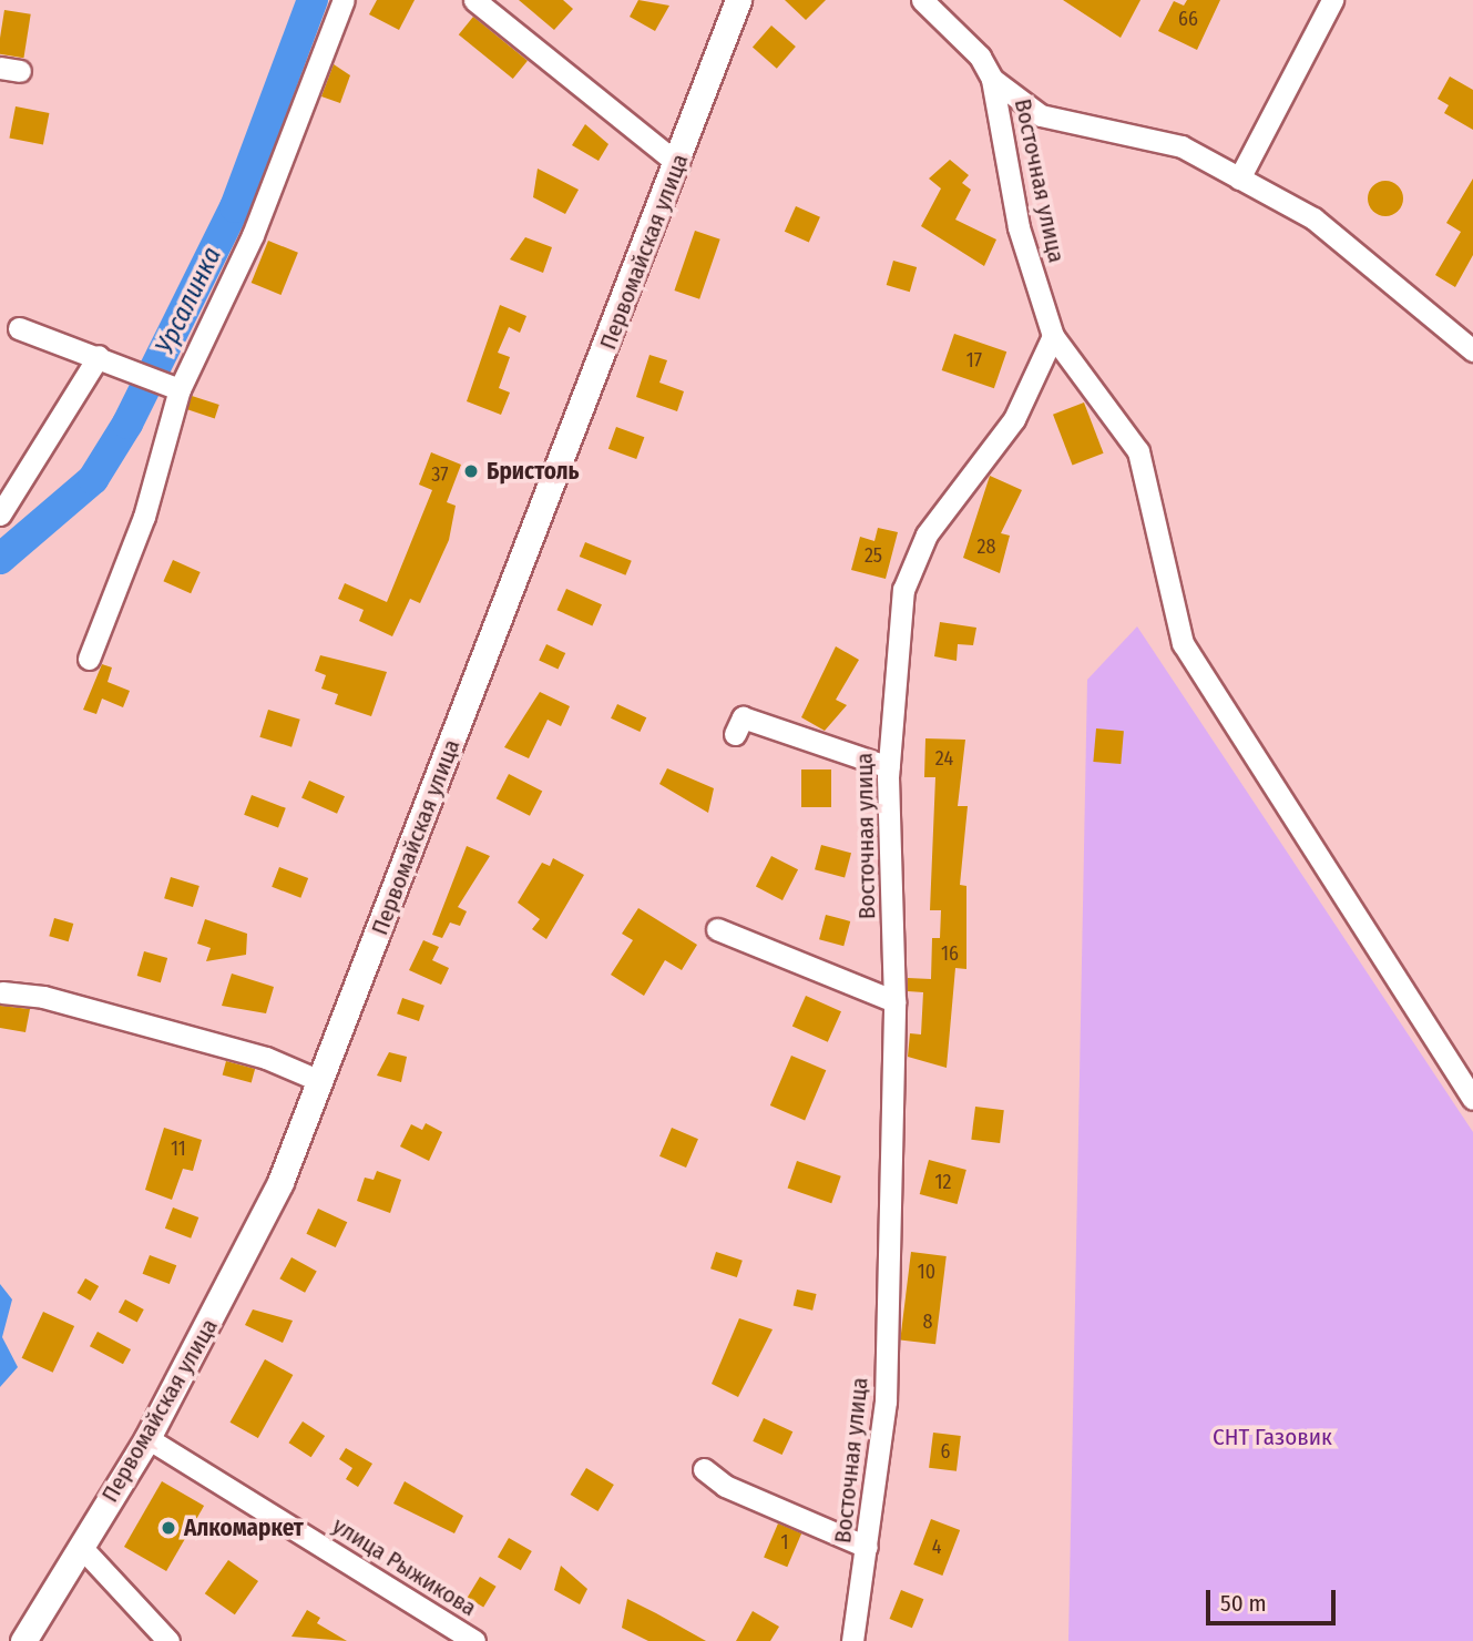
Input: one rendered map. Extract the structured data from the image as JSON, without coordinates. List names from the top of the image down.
{
  "streets": {
    "main road": ["Первомайская улица"],
    "street": ["Восточная улица", "улица Рыжикова"]
  },
  "crossings": [
    ["Первомайская улица", "улица Рыжикова"]
  ],
  "water": ["Урсалинка"],
  "parks": ["СНТ Газовик"],
  "places": ["Бристоль", "Алкомаркет"],
  "house_numbers": [
    "66",
    "17",
    "37",
    "28",
    "25",
    "24",
    "16",
    "11",
    "12",
    "10",
    "8",
    "6",
    "1",
    "4"
  ],
  "scale_bar": "50 m"
}
